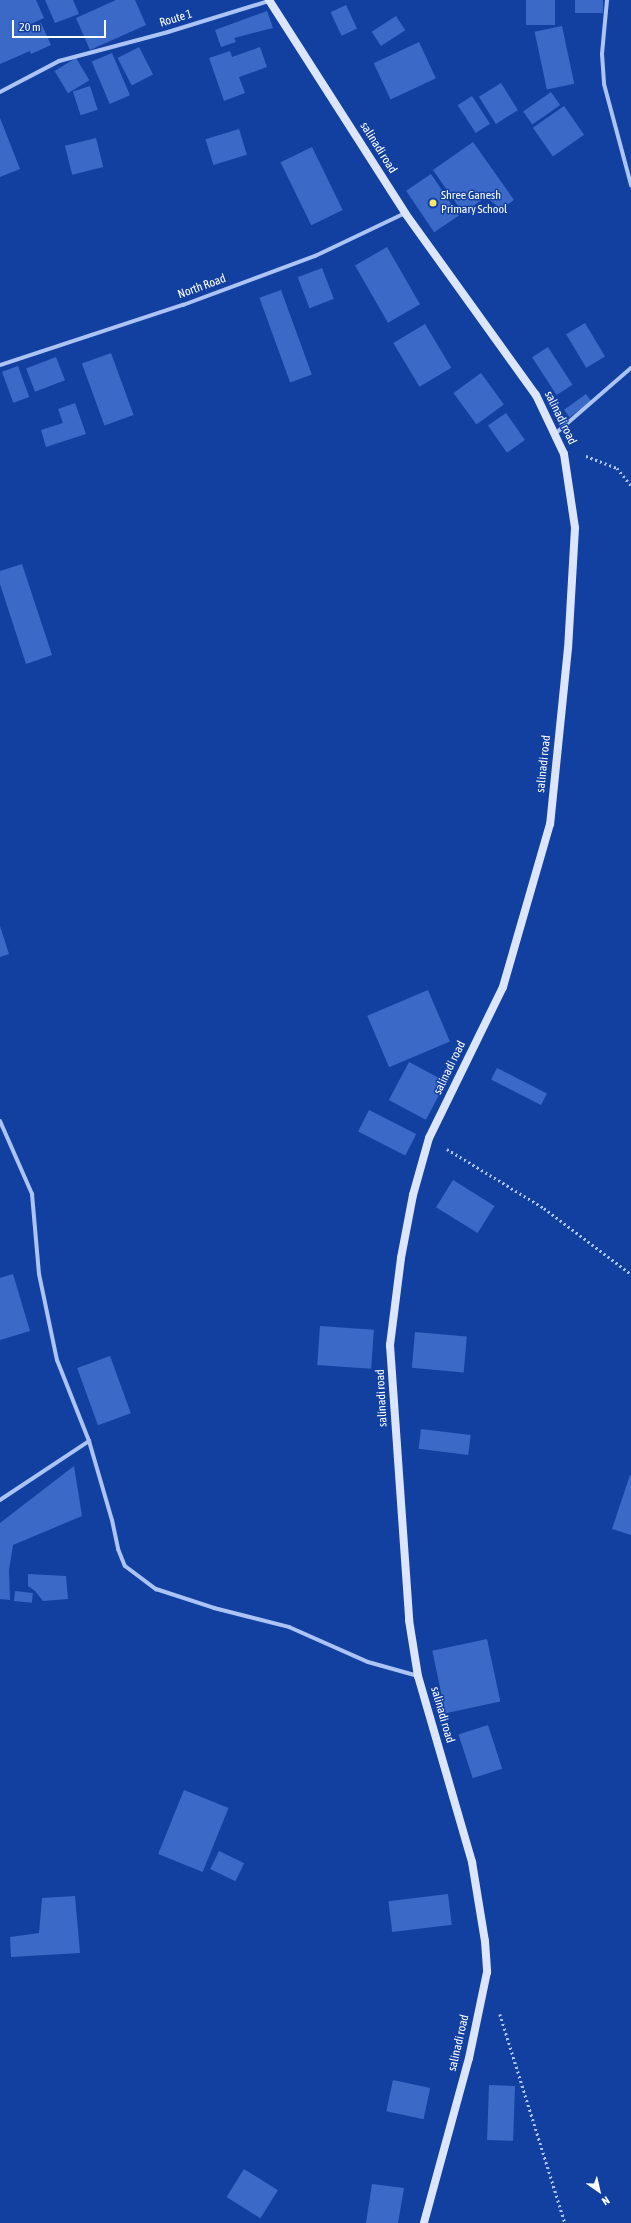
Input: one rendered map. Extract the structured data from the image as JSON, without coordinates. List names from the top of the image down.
{
  "streets": {
    "street": ["Route 1", "salinadi road", "North Road"]
  },
  "crossings": [
    ["Route 1", "salinadi road"],
    ["salinadi road", "North Road"]
  ],
  "places": ["Shree Ganesh Primary School"],
  "scale_bar": "20 m",
  "north": "bottom right"
}
